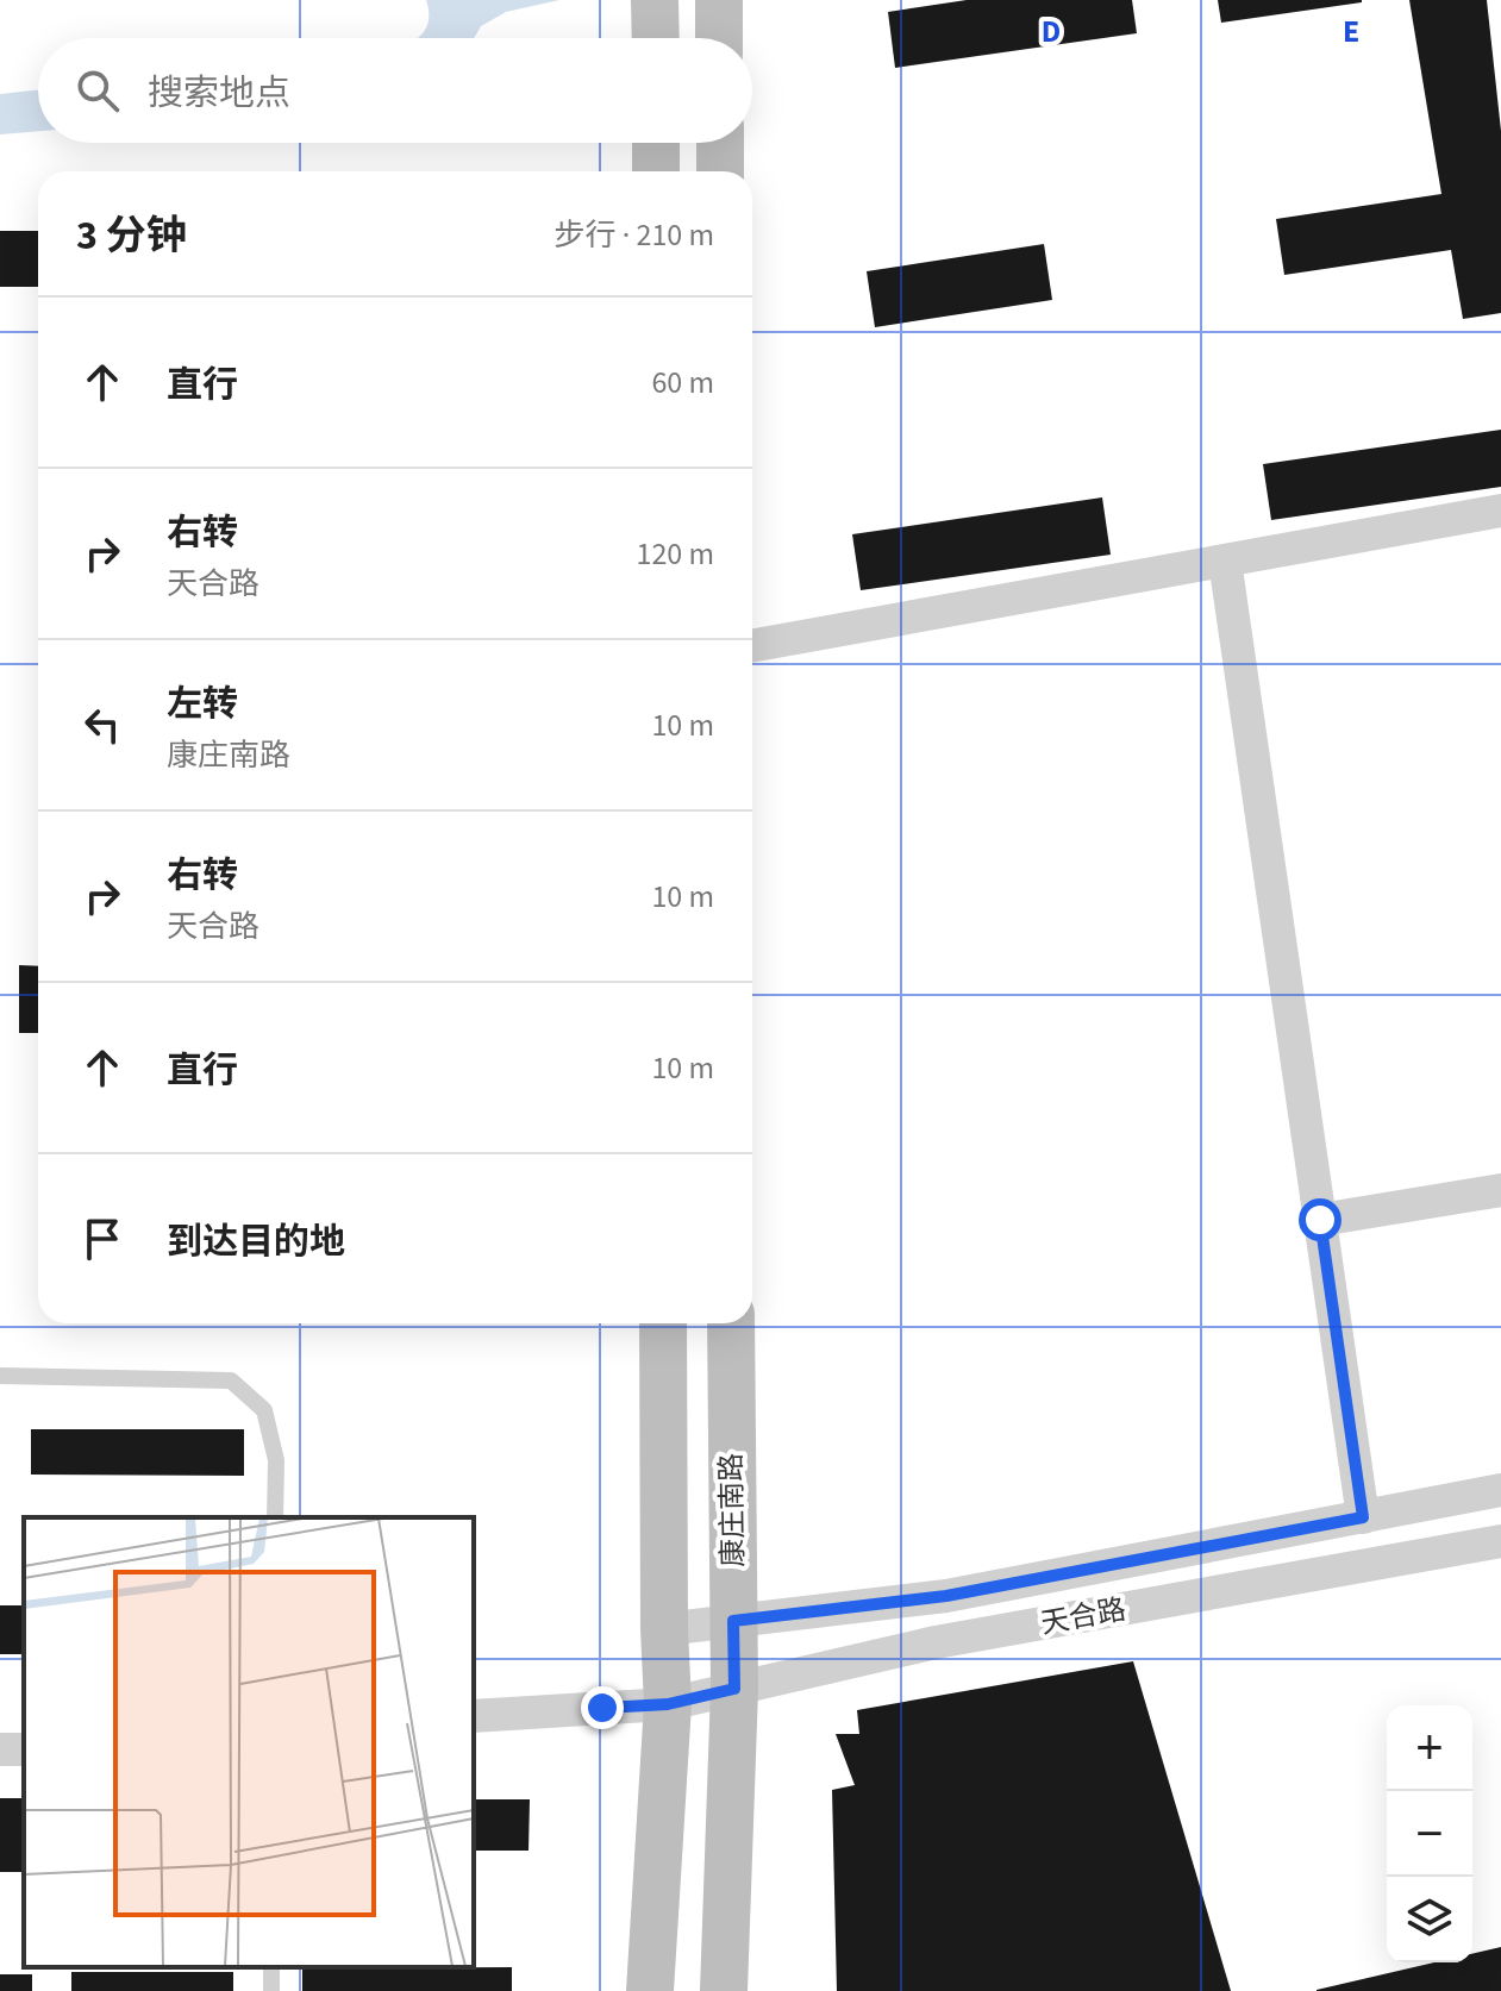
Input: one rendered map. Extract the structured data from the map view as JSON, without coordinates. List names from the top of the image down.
{
  "streets": {
    "main road": ["康庄南路"],
    "street": ["天合路"]
  },
  "crossings": [
    ["康庄南路", "天合路"]
  ],
  "page": {
    "search": "搜索地点",
    "heading": ["3 分钟", "步行 · 210 m"],
    "list": [
      ["直行", "60 m"],
      ["右转", "天合路", "120 m"],
      ["左转", "康庄南路", "10 m"],
      ["右转", "天合路", "10 m"],
      ["直行", "10 m"],
      "到达目的地"
    ],
    "map_buttons": ["+", "−"]
  },
  "grid": {
    "columns": ["D", "E"]
  }
}
